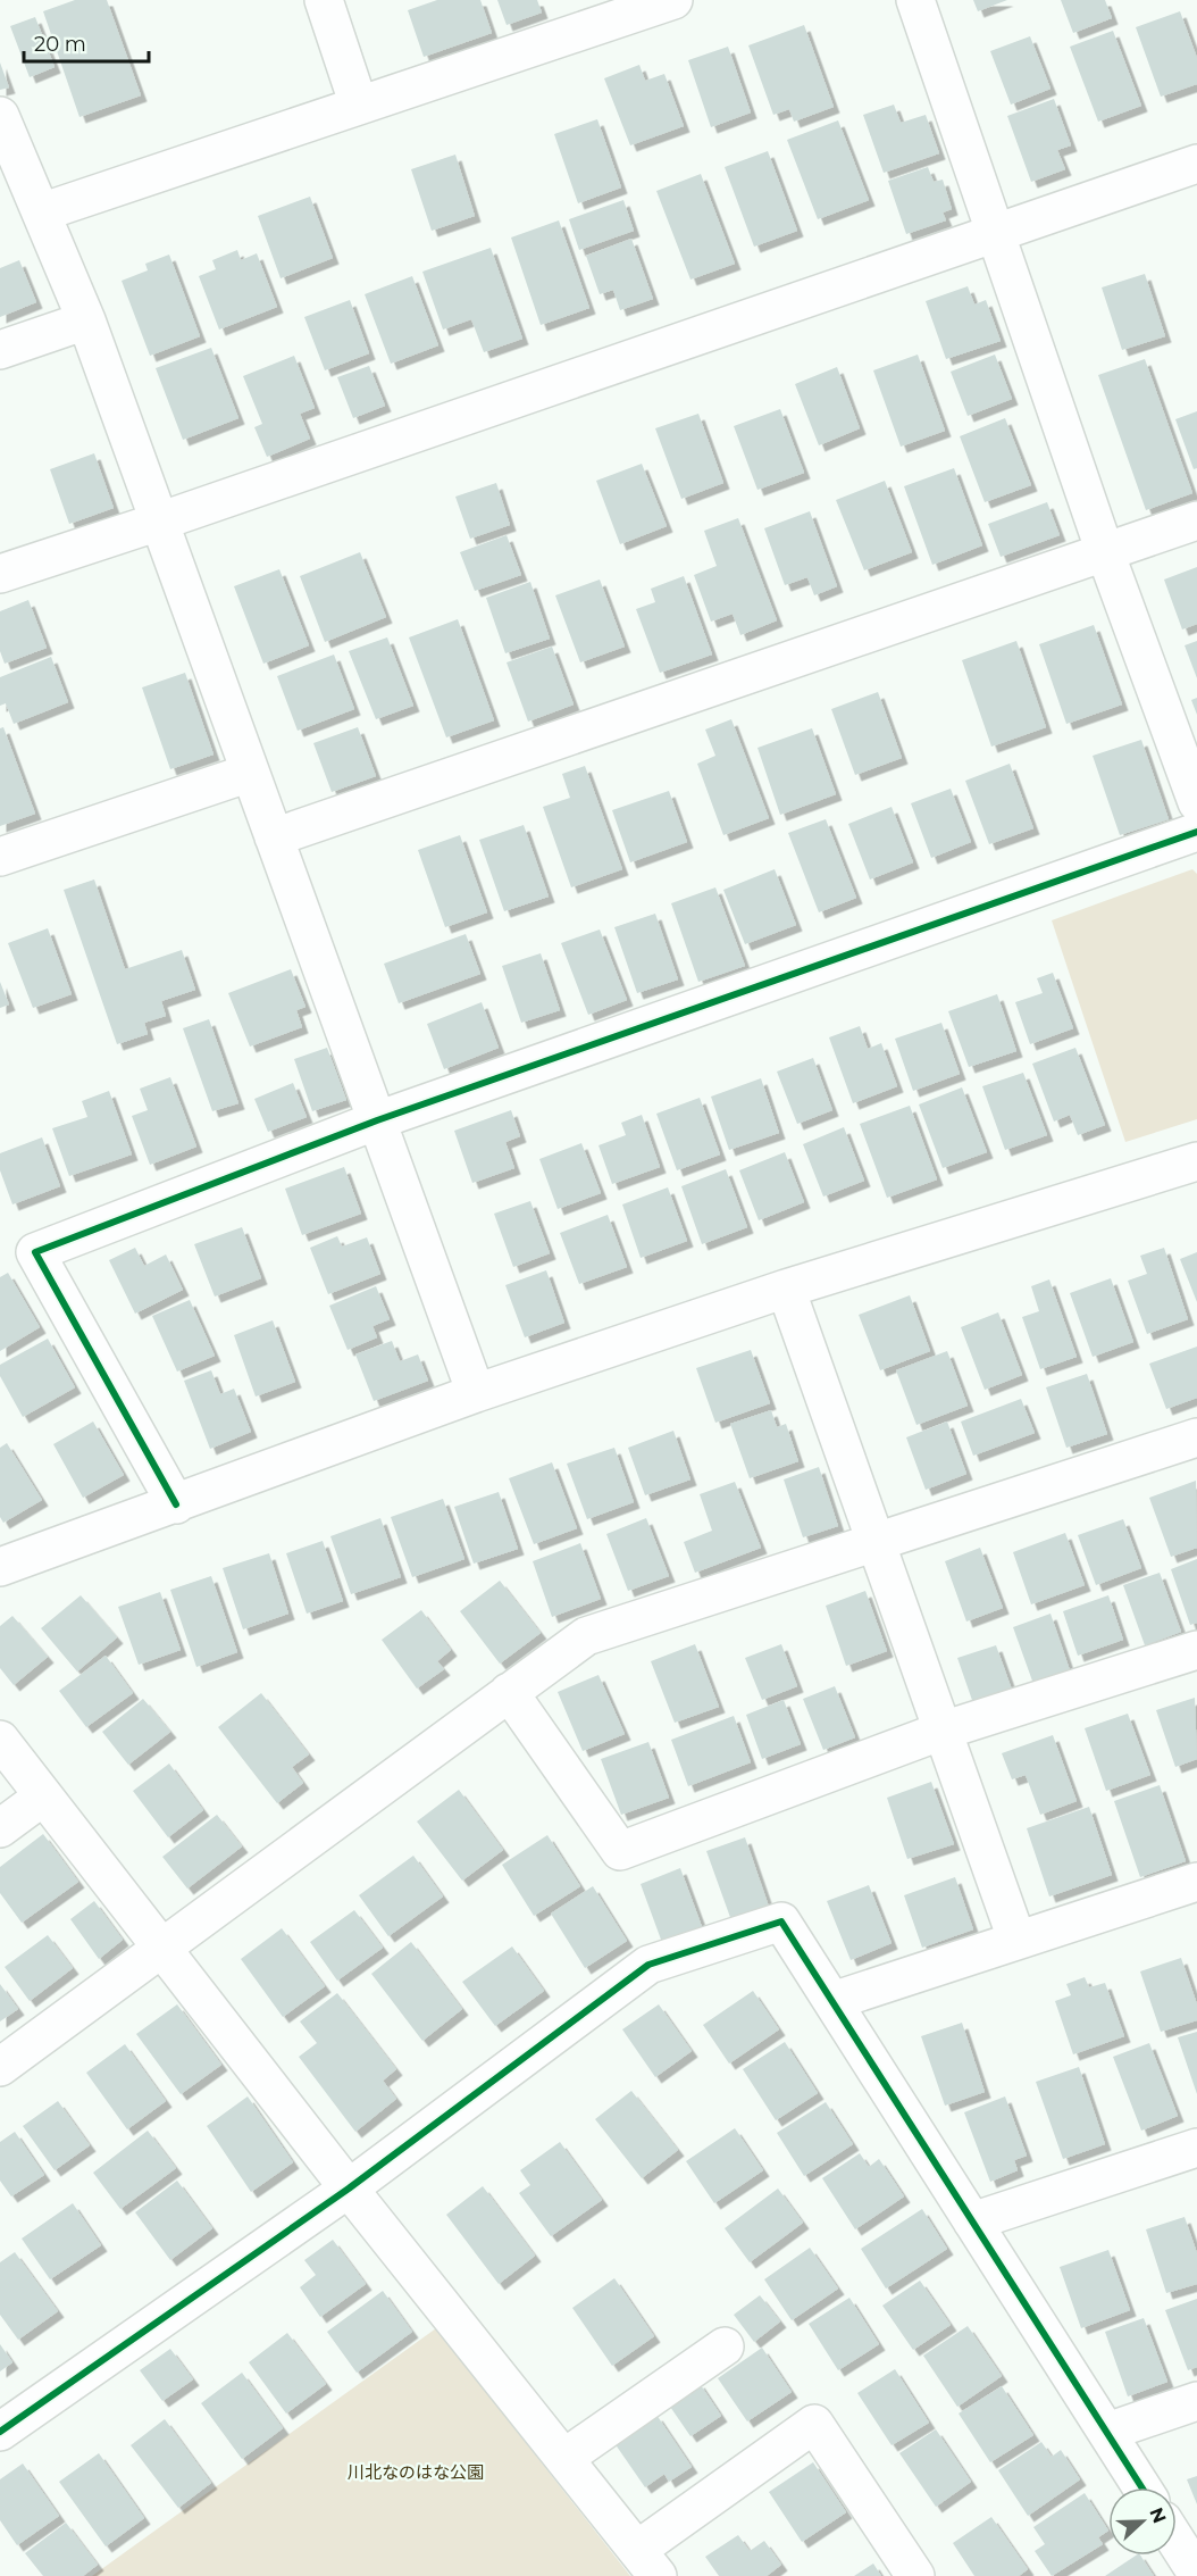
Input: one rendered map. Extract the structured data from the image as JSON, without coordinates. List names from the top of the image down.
{
  "parks": ["川北なのはな公園"],
  "scale_bar": "20 m",
  "north": "right"
}
